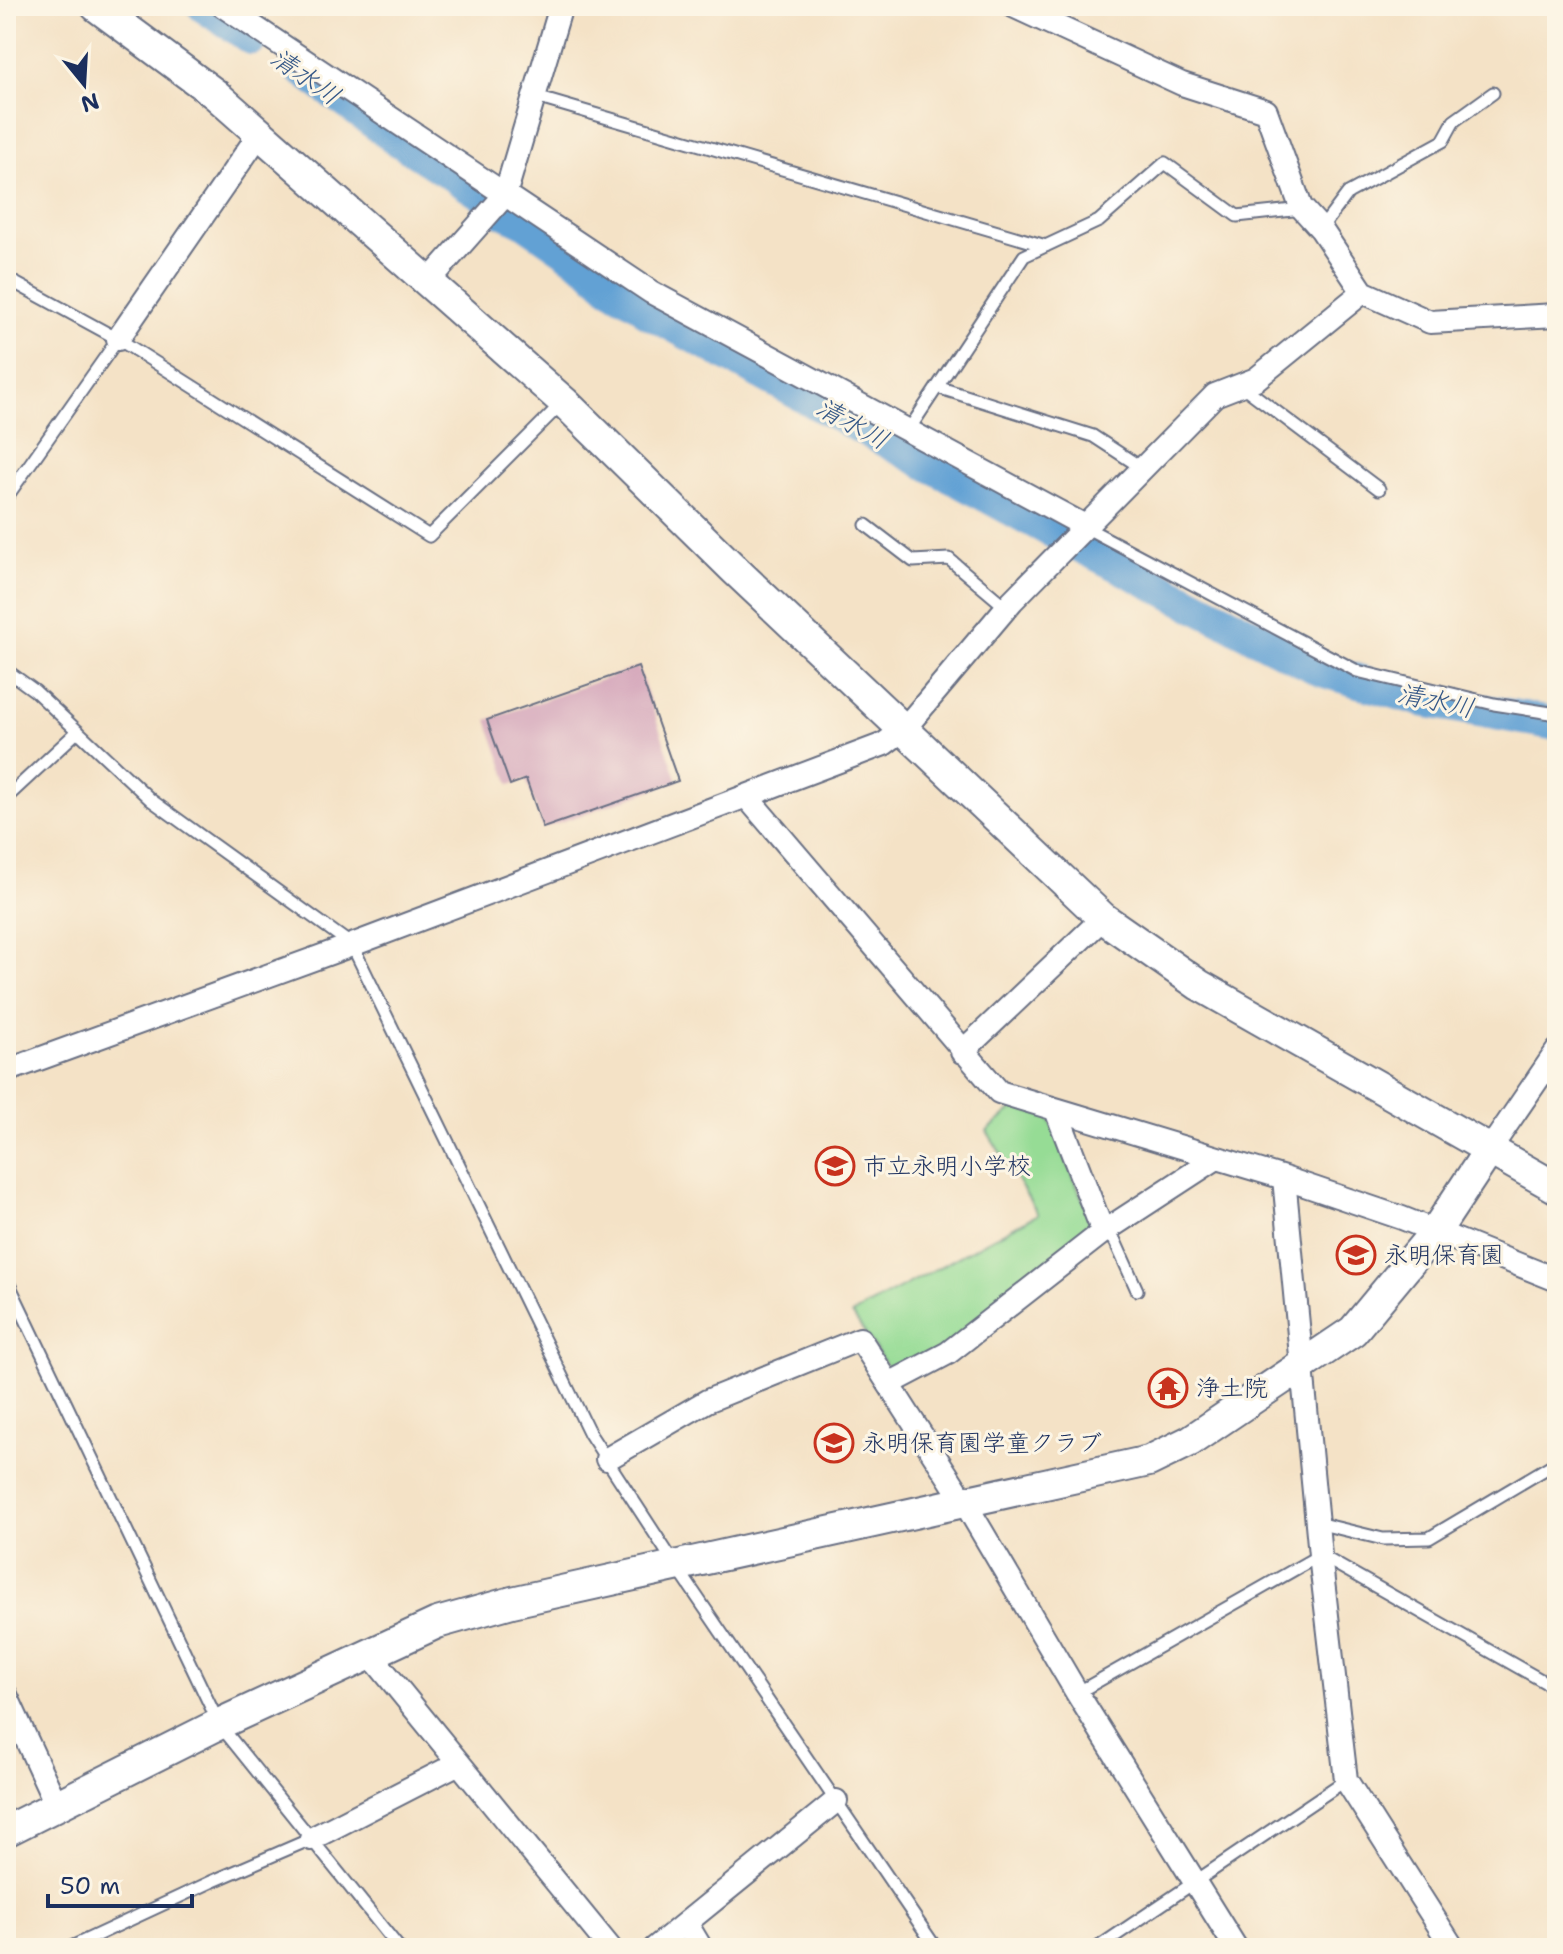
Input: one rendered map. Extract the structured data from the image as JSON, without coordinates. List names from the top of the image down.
{
  "water": ["清水川"],
  "places": {
    "school or university": ["市立永明小学校", "永明保育園", "永明保育園学童クラブ"],
    "temple": ["浄土院"]
  },
  "scale_bar": "50 m",
  "north": "bottom"
}
